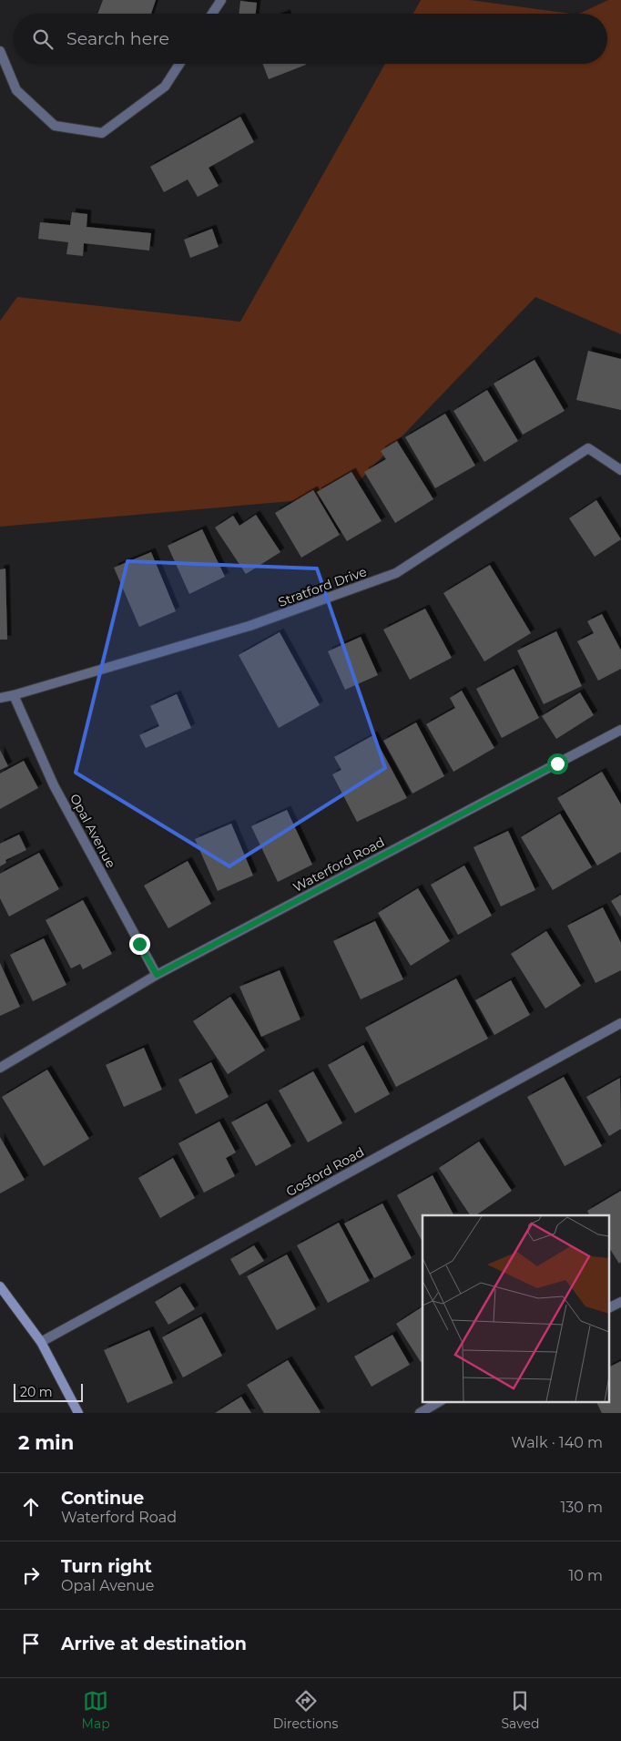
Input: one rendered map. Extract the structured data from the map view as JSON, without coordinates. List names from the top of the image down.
{
  "streets": {
    "street": [
      "Stratford Drive",
      "Opal Avenue",
      "Waterford Road",
      "Gosford Road"
    ]
  },
  "crossings": [
    ["Stratford Drive", "Opal Avenue"],
    ["Opal Avenue", "Waterford Road"]
  ],
  "scale_bar": "20 m",
  "page": {
    "search": "Search here",
    "scale": "20 m",
    "heading": ["2 min", "Walk · 140 m"],
    "list": [
      ["Continue", "Waterford Road", "130 m"],
      ["Turn right", "Opal Avenue", "10 m"],
      "Arrive at destination"
    ],
    "nav": ["Map", "Directions", "Saved"]
  }
}
